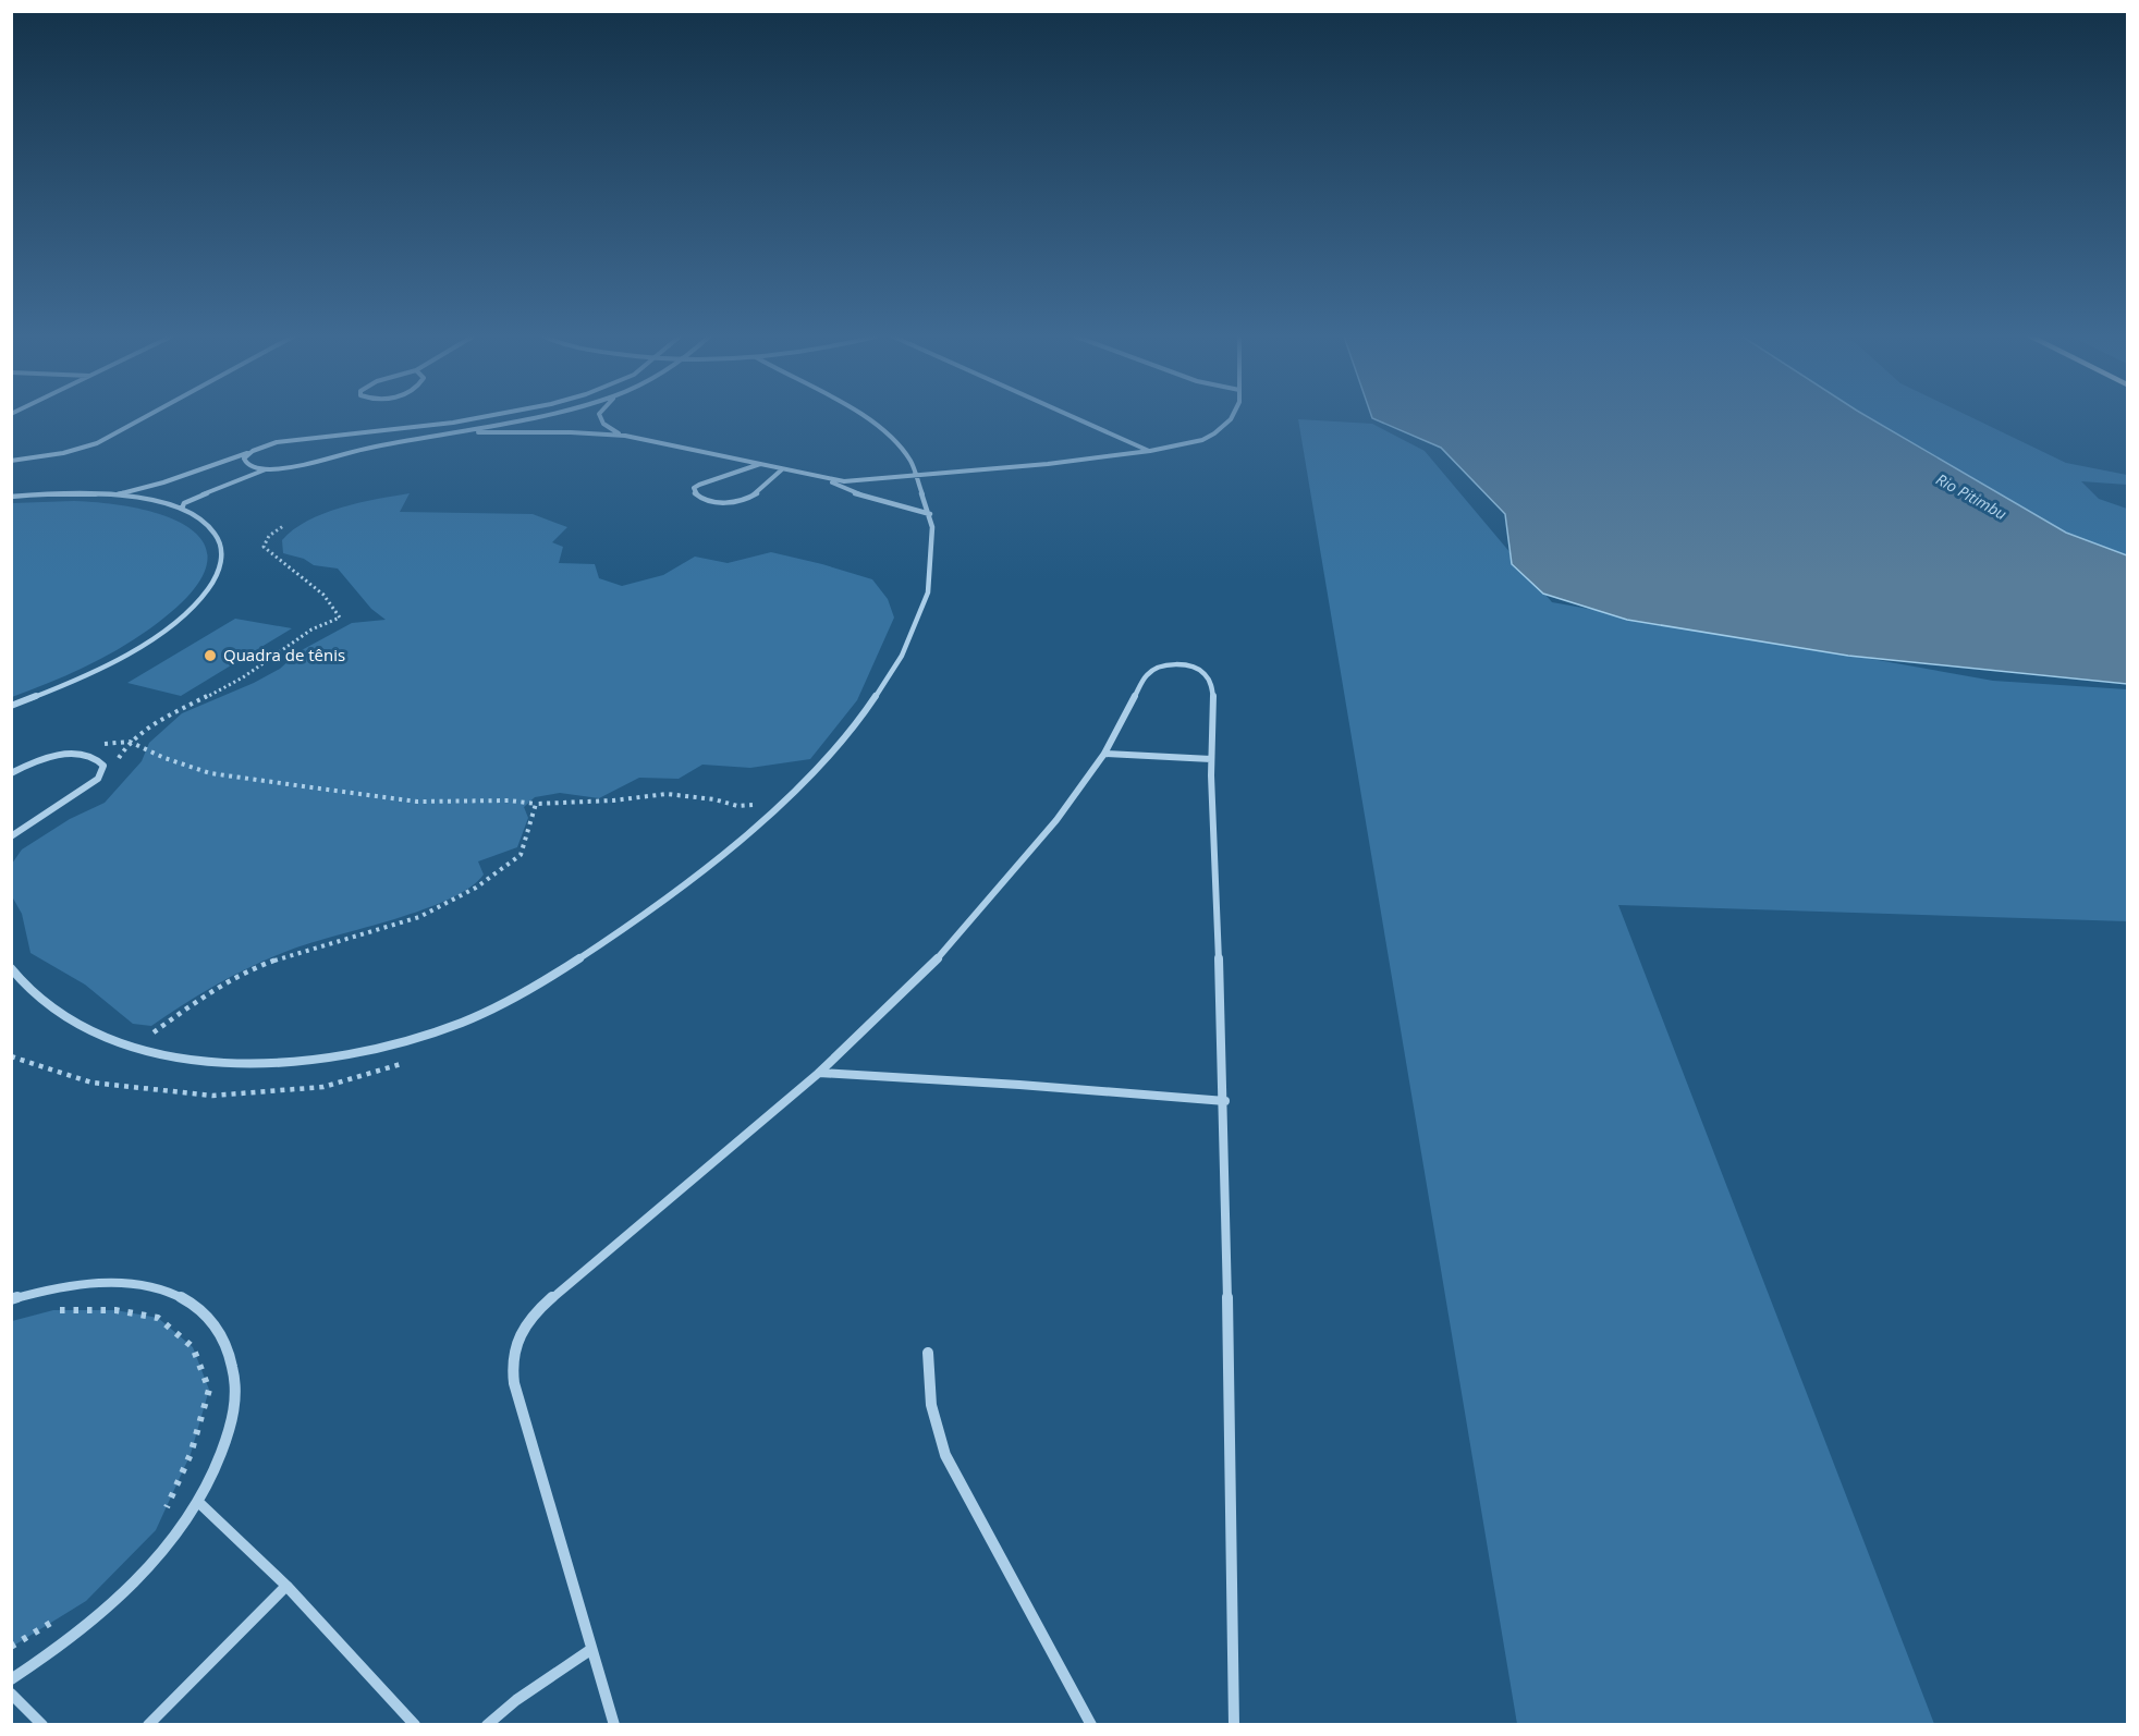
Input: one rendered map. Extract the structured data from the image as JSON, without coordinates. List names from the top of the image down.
{
  "water": ["Rio Pitimbu"],
  "places": ["Quadra de tênis"]
}
